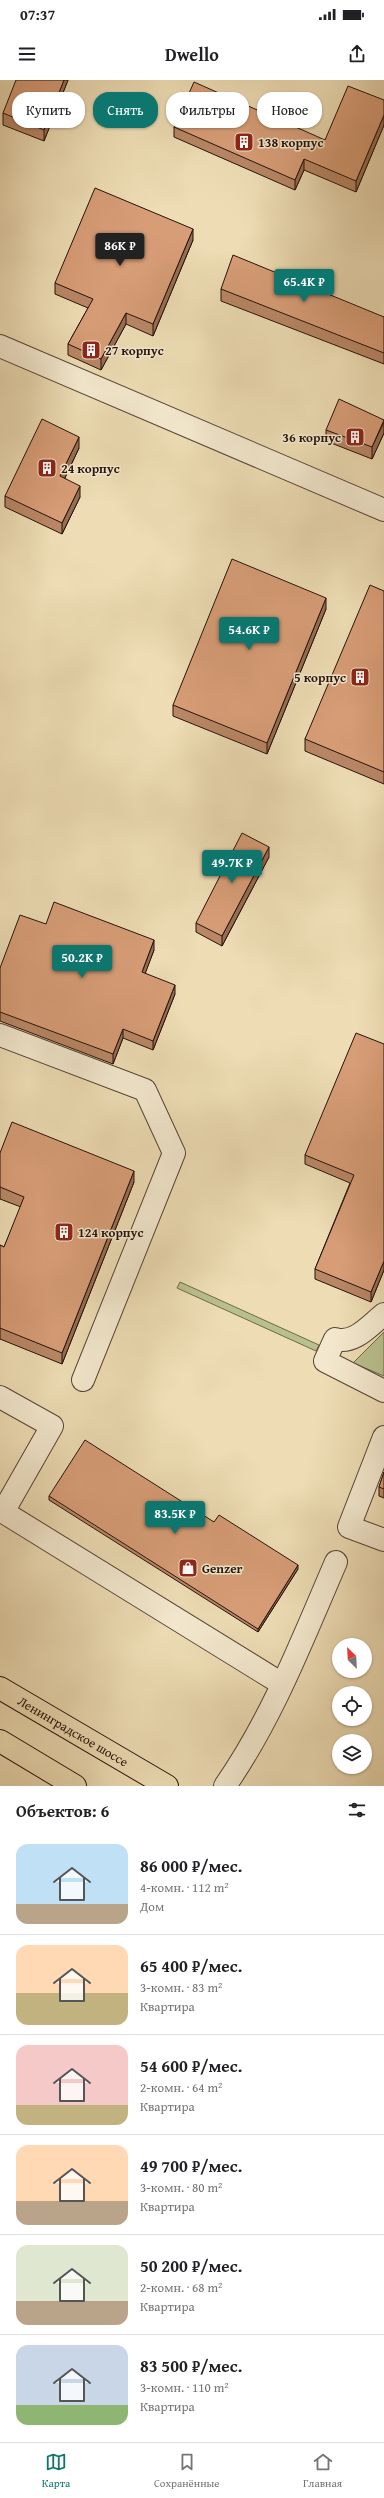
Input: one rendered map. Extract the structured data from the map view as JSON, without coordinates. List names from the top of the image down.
{
  "streets": {
    "highway": ["Ленинградское шоссе"]
  },
  "places": {
    "building": [
      "138 корпус",
      "27 корпус",
      "36 корпус",
      "24 корпус",
      "5 корпус",
      "124 корпус"
    ],
    "shop": ["Genzer"]
  },
  "north": "top left",
  "page": {
    "status": "07:37",
    "header": "Dwello",
    "chip": [
      "Купить",
      "Снять",
      "Фильтры",
      "Новое"
    ],
    "price": [
      "86K ₽",
      "65.4K ₽",
      "54.6K ₽",
      "49.7K ₽",
      "50.2K ₽",
      "83.5K ₽"
    ],
    "heading": "Объектов: 6",
    "list": [
      {
        "name": "86 000 ₽/мес.",
        "note": "4-комн. · 112 m² · Дом"
      },
      {
        "name": "65 400 ₽/мес.",
        "note": "3-комн. · 83 m² · Квартира"
      },
      {
        "name": "54 600 ₽/мес.",
        "note": "2-комн. · 64 m² · Квартира"
      },
      {
        "name": "49 700 ₽/мес.",
        "note": "3-комн. · 80 m² · Квартира"
      },
      {
        "name": "50 200 ₽/мес.",
        "note": "2-комн. · 68 m² · Квартира"
      },
      {
        "name": "83 500 ₽/мес.",
        "note": "3-комн. · 110 m² · Квартира"
      }
    ],
    "tabs": ["Карта", "Сохранённые", "Главная"]
  }
}
